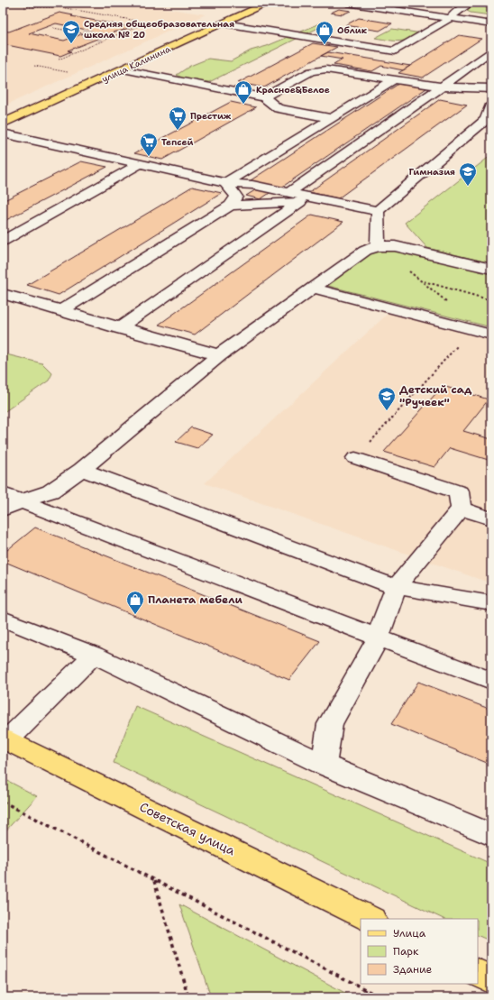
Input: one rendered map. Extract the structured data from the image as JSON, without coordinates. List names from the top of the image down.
{
  "streets": {
    "main road": ["улица Калинина", "Советская улица"]
  },
  "places": {
    "school or university": ["Средняя общеобразовательная школа № 20", "Гимназия", "Детский сад \"Ручеек\""],
    "shop": ["Облик", "Красное&Белое", "Планета мебели"],
    "supermarket": ["Престиж", "Тепсей"]
  },
  "legend": ["Улица", "Парк", "Здание"]
}
